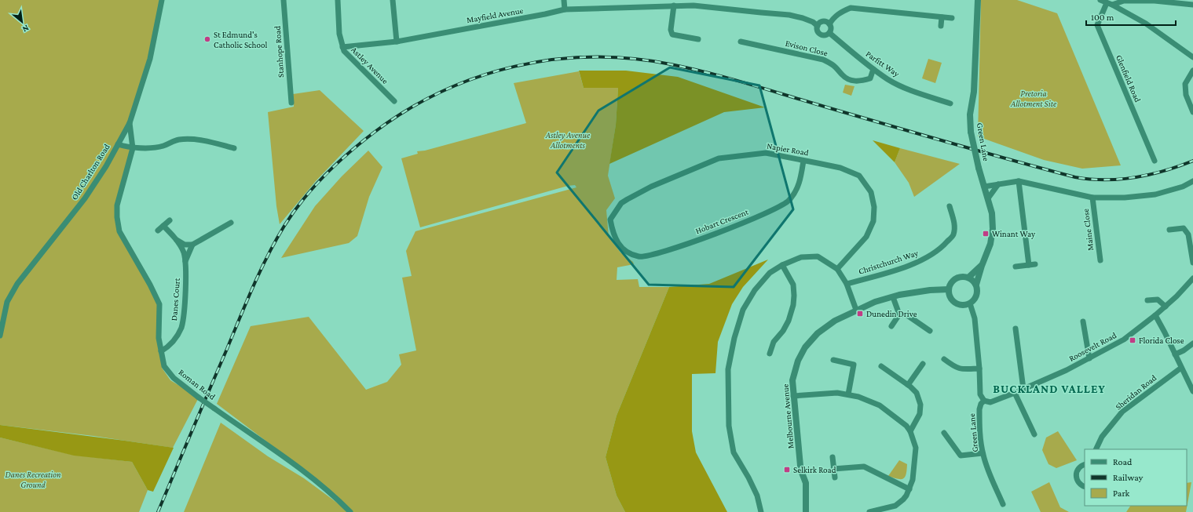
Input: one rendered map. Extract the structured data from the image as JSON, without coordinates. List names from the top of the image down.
{
  "streets": {
    "street": [
      "Mayfield Avenue",
      "Evison Close",
      "Stanhope Road",
      "Parfitt Way",
      "Astley Avenue",
      "Glenfield Road",
      "Green Lane",
      "Napier Road",
      "Old Charlton Road",
      "Hobart Crescent",
      "Maine Close",
      "Christchurch Way",
      "Danes Court",
      "Roosevelt Road",
      "Roman Road",
      "Sheridan Road",
      "Melbourne Avenue"
    ]
  },
  "crossings": [
    ["Mayfield Avenue", "Parfitt Way"],
    ["Mayfield Avenue", "Astley Avenue"],
    ["Evison Close", "Parfitt Way"],
    ["Green Lane", "Roosevelt Road"],
    ["Green Lane", "Melbourne Avenue"],
    ["Napier Road", "Hobart Crescent"],
    ["Old Charlton Road", "Roman Road"],
    ["Danes Court", "Roman Road"]
  ],
  "districts": ["BUCKLAND VALLEY"],
  "parks": ["Pretoria Allotment Site", "Astley Avenue Allotments", "Danes Recreation Ground"],
  "places": {
    "other": ["St Edmund's Catholic School"],
    "transit": [
      "Winant Way",
      "Dunedin Drive",
      "Florida Close",
      "Selkirk Road"
    ]
  },
  "legend": ["Road", "Railway", "Park"],
  "scale_bar": "100 m",
  "north": "bottom right"
}
